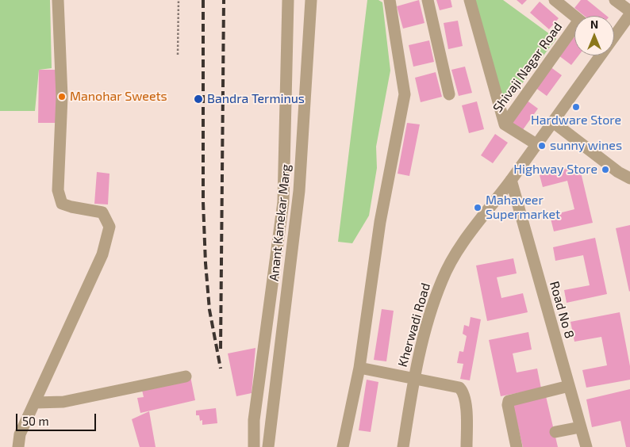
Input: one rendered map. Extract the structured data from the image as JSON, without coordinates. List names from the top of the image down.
{
  "streets": {
    "street": [
      "Shivaji Nagar Road",
      "Anant Kanekar Marg",
      "Road No 8",
      "Kherwadi Road"
    ]
  },
  "crossings": [
    ["Road No 8", "Kherwadi Road"]
  ],
  "places": [
    "Manohar Sweets",
    "Bandra Terminus",
    "Hardware Store",
    "sunny wines",
    "Highway Store",
    "Mahaveer Supermarket"
  ],
  "scale_bar": "50 m",
  "north": "top"
}
